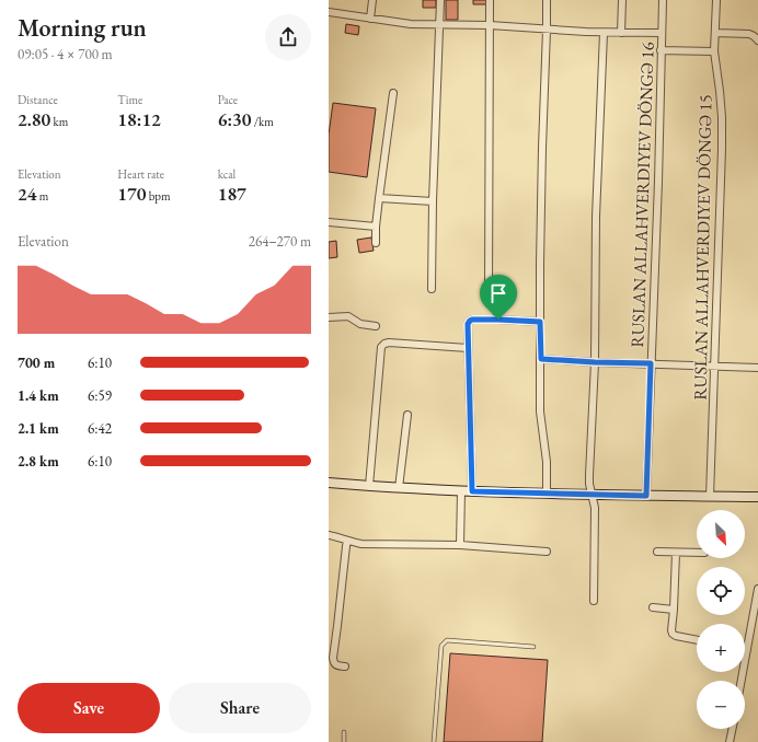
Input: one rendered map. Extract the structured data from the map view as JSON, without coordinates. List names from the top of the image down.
{
  "streets": {
    "street": ["RUSLAN ALLAHVERDIYEV DÖNGƏ 16", "RUSLAN ALLAHVERDIYEV DÖNGƏ 15"]
  },
  "north": "bottom right",
  "page": {
    "heading": ["Morning run", "09:05 · 4 × 700 m"],
    "stats": [
      ["Distance", "2.80 km"],
      ["Time", "18:12"],
      ["Pace", "6:30 /km"],
      ["Elevation", "24 m"],
      ["Heart rate", "170 bpm"],
      ["kcal", "187"]
    ],
    "chart": ["Elevation", "264–270 m"],
    "list": [
      {
        "name": "700 m",
        "note": "6:10"
      },
      {
        "name": "1.4 km",
        "note": "6:59"
      },
      {
        "name": "2.1 km",
        "note": "6:42"
      },
      {
        "name": "2.8 km",
        "note": "6:10"
      }
    ],
    "map_buttons": ["+", "−"],
    "buttons": ["Save", "Share"]
  }
}
